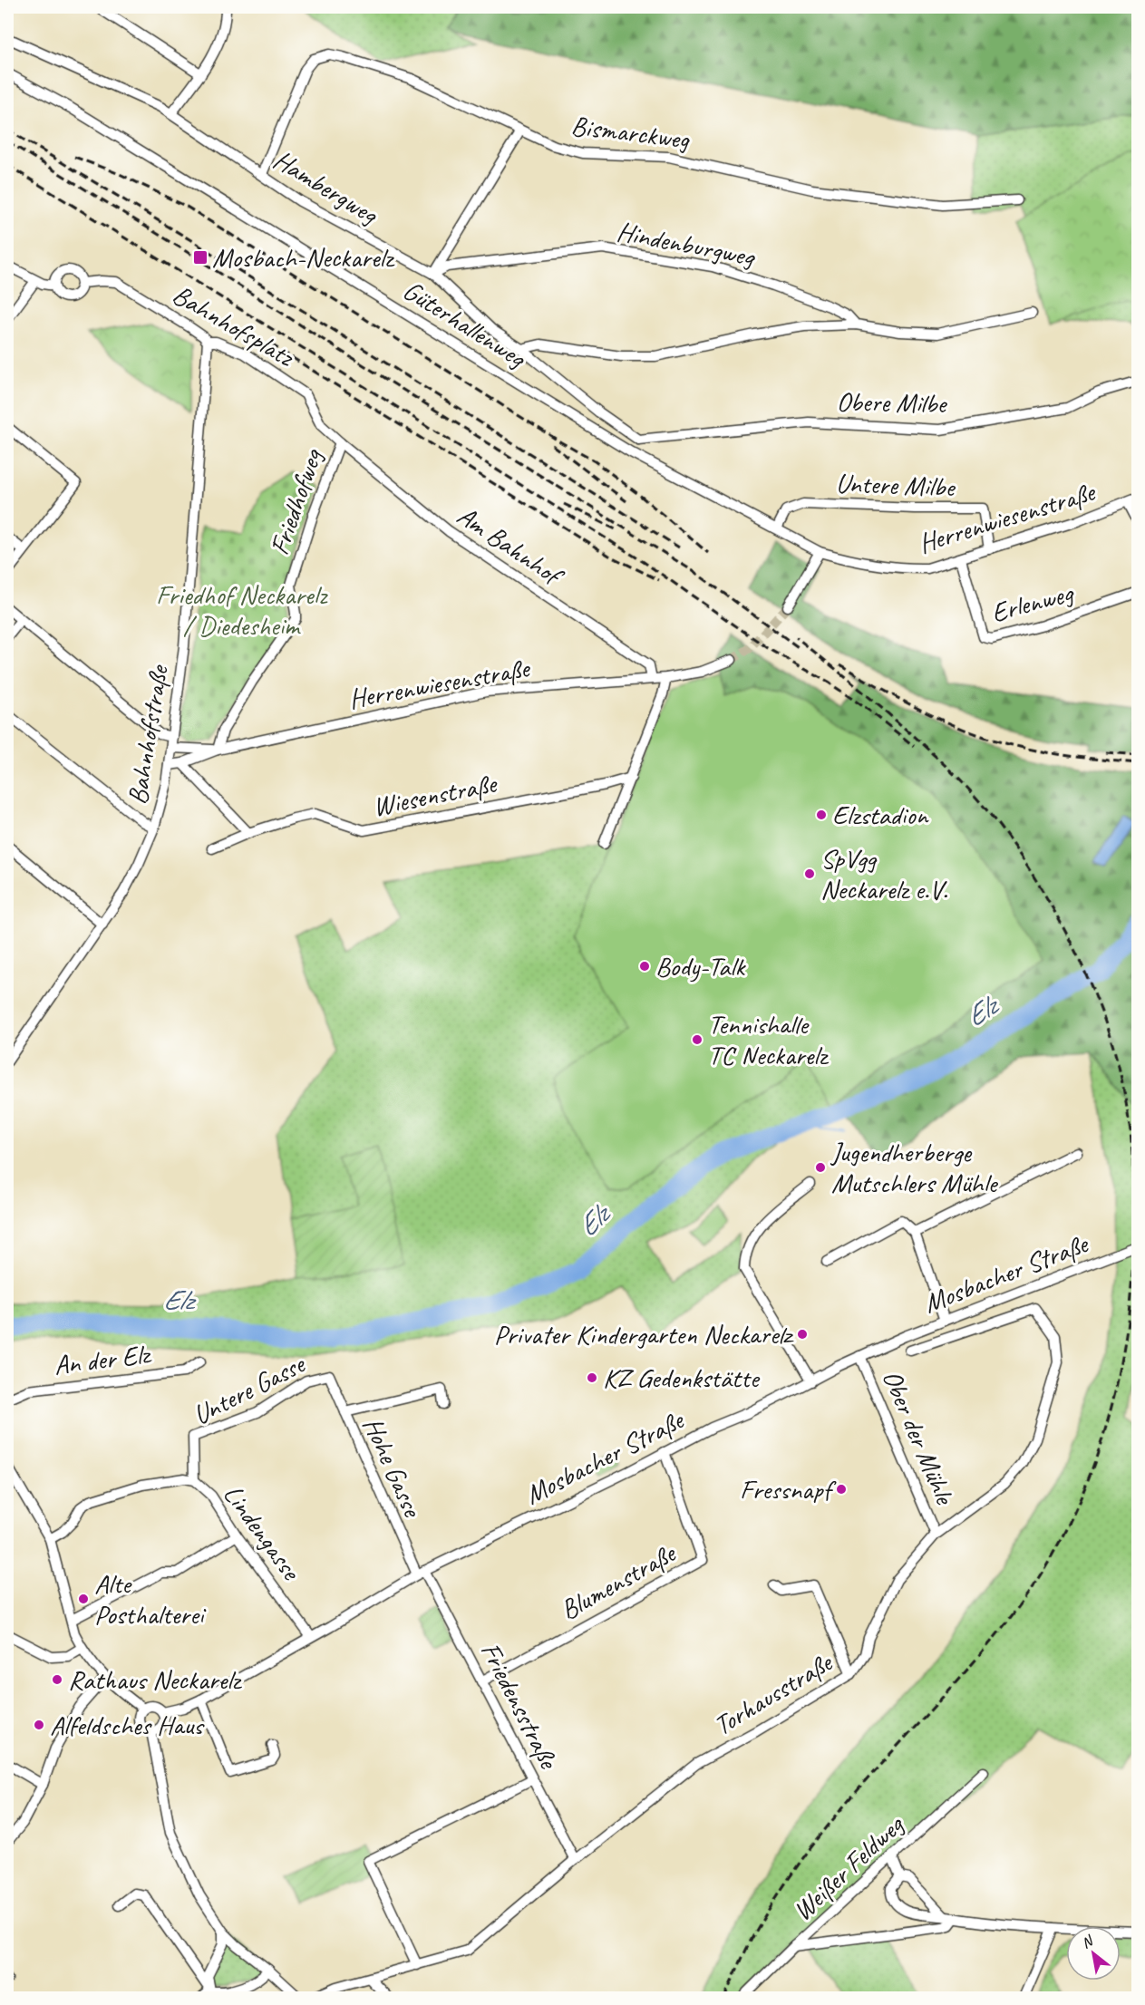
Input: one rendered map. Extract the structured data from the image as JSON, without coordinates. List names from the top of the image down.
{
  "streets": {
    "street": [
      "Bismarckweg",
      "Hambergweg",
      "Hindenburgweg",
      "Güterhallenweg",
      "Bahnhofsplatz",
      "Obere Milbe",
      "Untere Milbe",
      "Friedhofweg",
      "Herrenwiesenstraße",
      "Am Bahnhof",
      "Erlenweg",
      "Bahnhofstraße",
      "Wiesenstraße",
      "Mosbacher Straße",
      "An der Elz",
      "Untere Gasse",
      "Ober der Mühle",
      "Hohe Gasse",
      "Lindengasse",
      "Blumenstraße",
      "Torhausstraße",
      "Friedensstraße",
      "Weißer Feldweg"
    ]
  },
  "crossings": [
    ["Bismarckweg", "Hambergweg"],
    ["Hambergweg", "Hindenburgweg"],
    ["Hambergweg", "Obere Milbe"],
    ["Güterhallenweg", "Untere Milbe"],
    ["Güterhallenweg", "Herrenwiesenstraße"],
    ["Bahnhofsplatz", "Friedhofweg"],
    ["Bahnhofsplatz", "Am Bahnhof"],
    ["Bahnhofsplatz", "Bahnhofstraße"],
    ["Untere Milbe", "Herrenwiesenstraße"],
    ["Friedhofweg", "Herrenwiesenstraße"],
    ["Friedhofweg", "Am Bahnhof"],
    ["Herrenwiesenstraße", "Am Bahnhof"],
    ["Herrenwiesenstraße", "Erlenweg"],
    ["Herrenwiesenstraße", "Bahnhofstraße"],
    ["Mosbacher Straße", "Ober der Mühle"],
    ["Mosbacher Straße", "Hohe Gasse"],
    ["Mosbacher Straße", "Lindengasse"],
    ["Mosbacher Straße", "Blumenstraße"],
    ["Mosbacher Straße", "Friedensstraße"],
    ["Untere Gasse", "Hohe Gasse"],
    ["Untere Gasse", "Lindengasse"],
    ["Ober der Mühle", "Torhausstraße"],
    ["Hohe Gasse", "Friedensstraße"],
    ["Blumenstraße", "Friedensstraße"],
    ["Torhausstraße", "Friedensstraße"]
  ],
  "water": ["Elz"],
  "parks": ["Friedhof Neckarelz / Diedesheim"],
  "places": {
    "transit": ["Mosbach-Neckarelz"],
    "other": [
      "Elzstadion",
      "SpVgg Neckarelz e.V.",
      "Body-Talk",
      "Tennishalle TC Neckarelz",
      "Jugendherberge Mutschlers Mühle",
      "Privater Kindergarten Neckarelz",
      "KZ Gedenkstätte",
      "Fressnapf",
      "Alte Posthalterei",
      "Rathaus Neckarelz",
      "Alfeldsches Haus"
    ]
  },
  "north": "top left"
}
